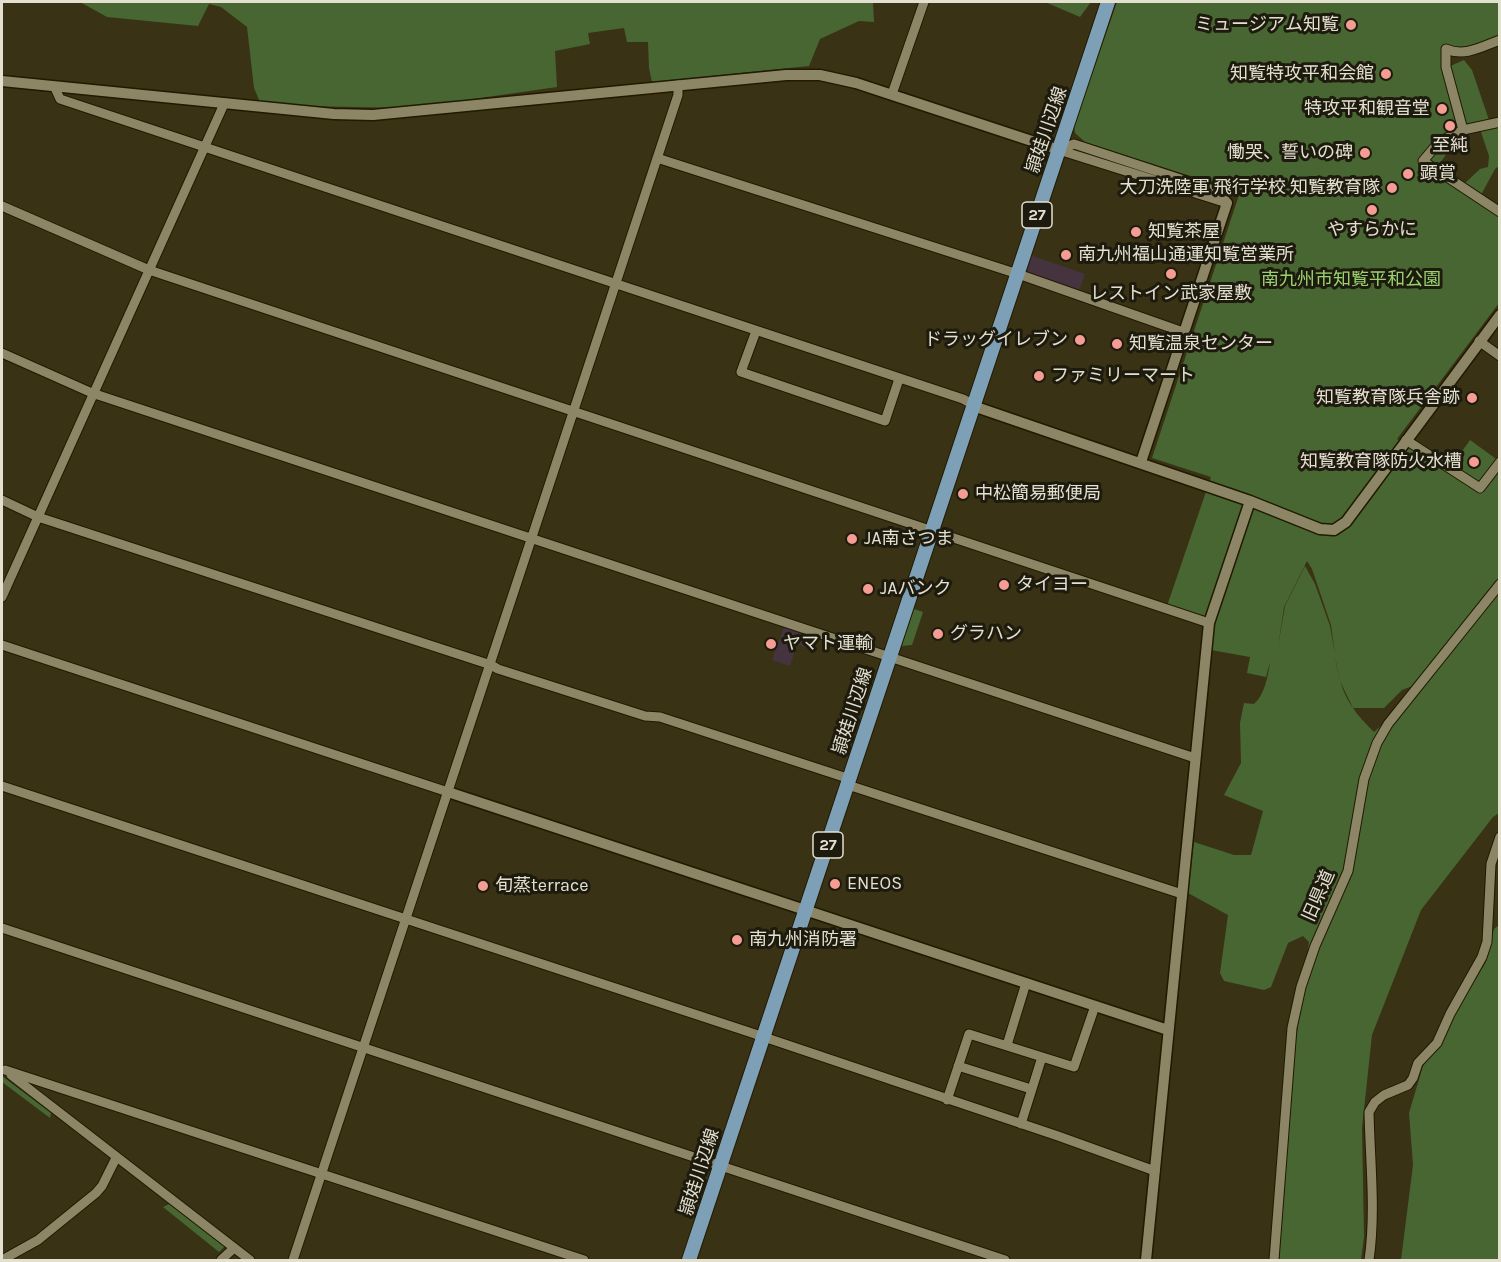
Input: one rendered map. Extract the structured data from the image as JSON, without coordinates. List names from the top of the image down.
{
  "streets": {
    "main road": ["頴娃川辺線", "27"],
    "street": ["旧県道"]
  },
  "parks": ["南九州市知覧平和公園"],
  "places": [
    "ミュージアム知覧",
    "知覧特攻平和会館",
    "特攻平和観音堂",
    "至純",
    "慟哭、誓いの碑",
    "顕賞",
    "大刀洗陸軍 飛行学校 知覧教育隊",
    "やすらかに",
    "知覧茶屋",
    "南九州福山通運知覧営業所",
    "レストイン武家屋敷",
    "ドラッグイレブン",
    "知覧温泉センター",
    "ファミリーマート",
    "知覧教育隊兵舎跡",
    "知覧教育隊防火水槽",
    "中松簡易郵便局",
    "JA南さつま",
    "タイヨー",
    "JAバンク",
    "グラハン",
    "ヤマト運輸",
    "ENEOS",
    "旬蒸terrace",
    "南九州消防署"
  ]
}
